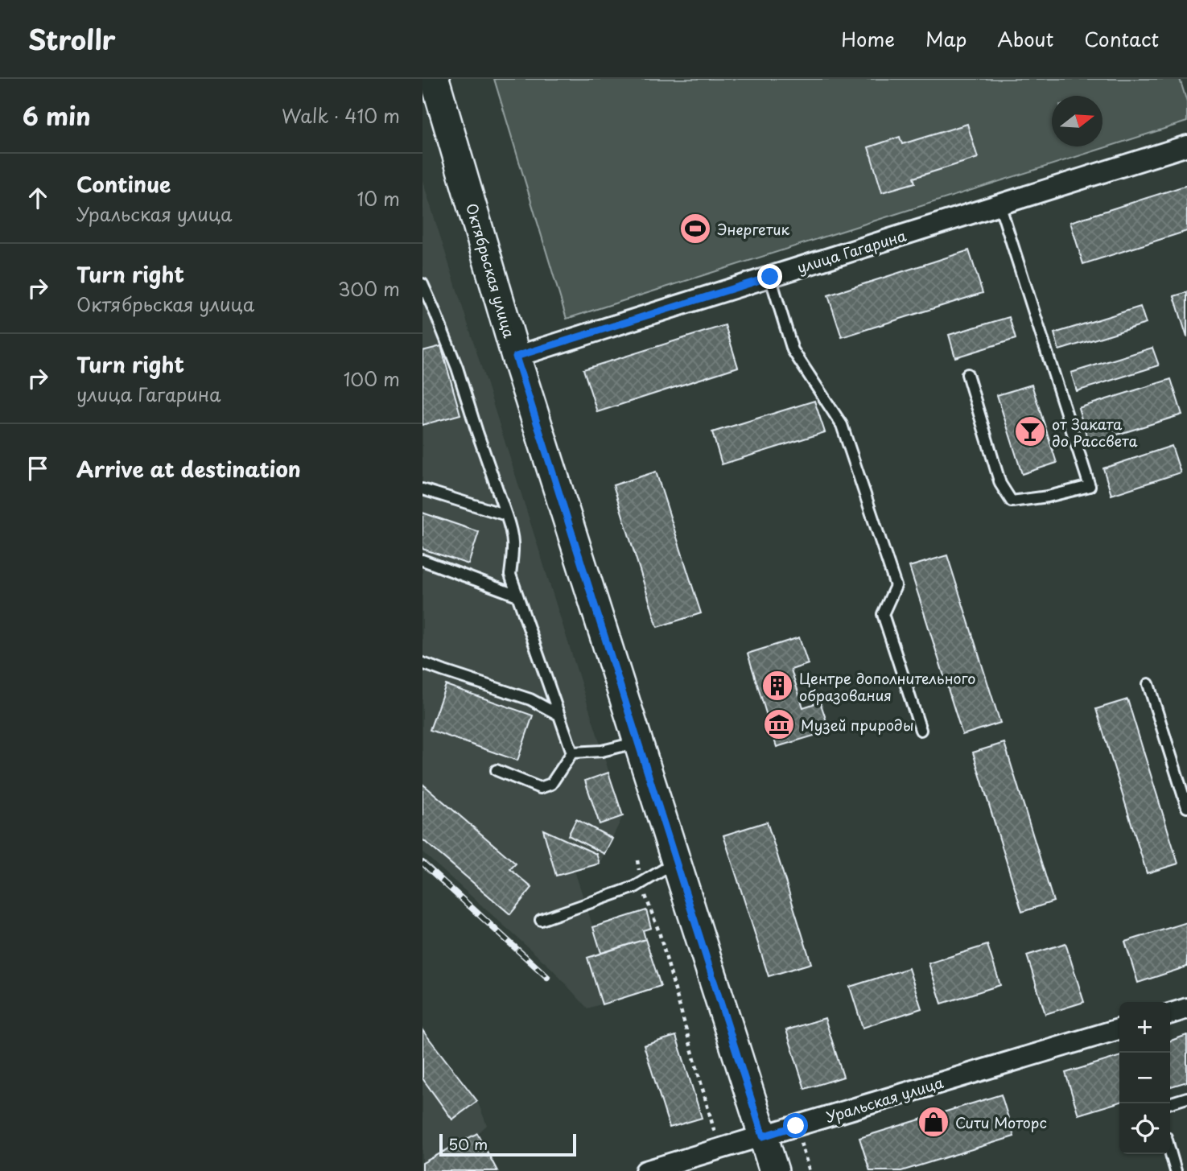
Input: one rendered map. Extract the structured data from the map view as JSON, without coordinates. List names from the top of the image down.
{
  "streets": {
    "main road": ["Октябрьская улица"],
    "street": ["улица Гагарина", "Уральская улица"]
  },
  "crossings": [
    ["улица Гагарина", "Октябрьская улица"],
    ["Октябрьская улица", "Уральская улица"]
  ],
  "places": {
    "sports": ["Энергетик"],
    "bar": ["от Заката до Рассвета"],
    "building": ["Центре дополнительного образования"],
    "museum": ["Музей природы"],
    "shop": ["Сити Моторс"]
  },
  "scale_bar": "50 m",
  "north": "right",
  "page": {
    "header": "Strollr",
    "nav": [
      "Home",
      "Map",
      "About",
      "Contact"
    ],
    "heading": ["6 min", "Walk · 410 m"],
    "list": [
      ["Continue", "Уральская улица", "10 m"],
      ["Turn right", "Октябрьская улица", "300 m"],
      ["Turn right", "улица Гагарина", "100 m"],
      "Arrive at destination"
    ],
    "map_buttons": ["+", "−"],
    "scale": "50 m"
  }
}
